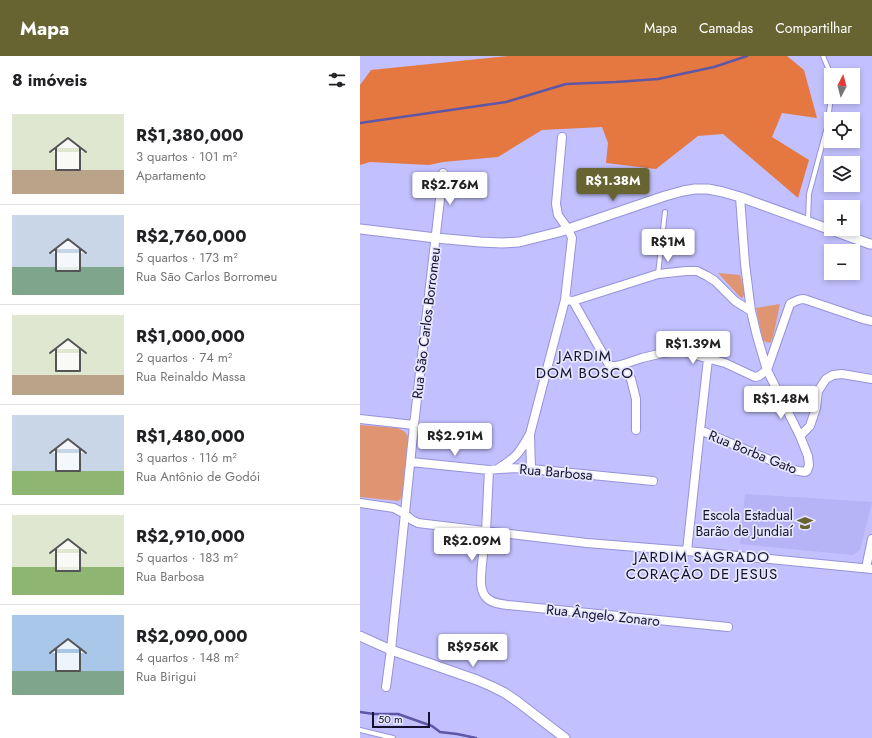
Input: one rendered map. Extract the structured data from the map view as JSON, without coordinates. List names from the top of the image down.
{
  "streets": {
    "street": [
      "Rua São Carlos Borromeu",
      "Rua Borba Gato",
      "Rua Barbosa",
      "Rua Ângelo Zonaro"
    ]
  },
  "crossings": [
    ["Rua São Carlos Borromeu", "Rua Barbosa"]
  ],
  "districts": ["JARDIM DOM BOSCO", "JARDIM SAGRADO CORAÇÃO DE JESUS"],
  "places": {
    "school or university": ["Escola Estadual Barão de Jundiaí"]
  },
  "scale_bar": "50 m",
  "north": "top",
  "page": {
    "header": "Mapa",
    "nav": ["Mapa", "Camadas", "Compartilhar"],
    "heading": "8 imóveis",
    "map_buttons": ["+", "−"],
    "list": [
      {
        "name": "R$1,380,000",
        "note": "3 quartos · 101 m² · Apartamento"
      },
      {
        "name": "R$2,760,000",
        "note": "5 quartos · 173 m² · Rua São Carlos Borromeu"
      },
      {
        "name": "R$1,000,000",
        "note": "2 quartos · 74 m² · Rua Reinaldo Massa"
      },
      {
        "name": "R$1,480,000",
        "note": "3 quartos · 116 m² · Rua Antônio de Godói"
      },
      {
        "name": "R$2,910,000",
        "note": "5 quartos · 183 m² · Rua Barbosa"
      },
      {
        "name": "R$2,090,000",
        "note": "4 quartos · 148 m² · Rua Birigui"
      }
    ],
    "price": [
      "R$1.38M",
      "R$2.76M",
      "R$1M",
      "R$1.39M",
      "R$1.48M",
      "R$2.91M",
      "R$2.09M",
      "R$956K"
    ],
    "scale": "50 m"
  }
}
